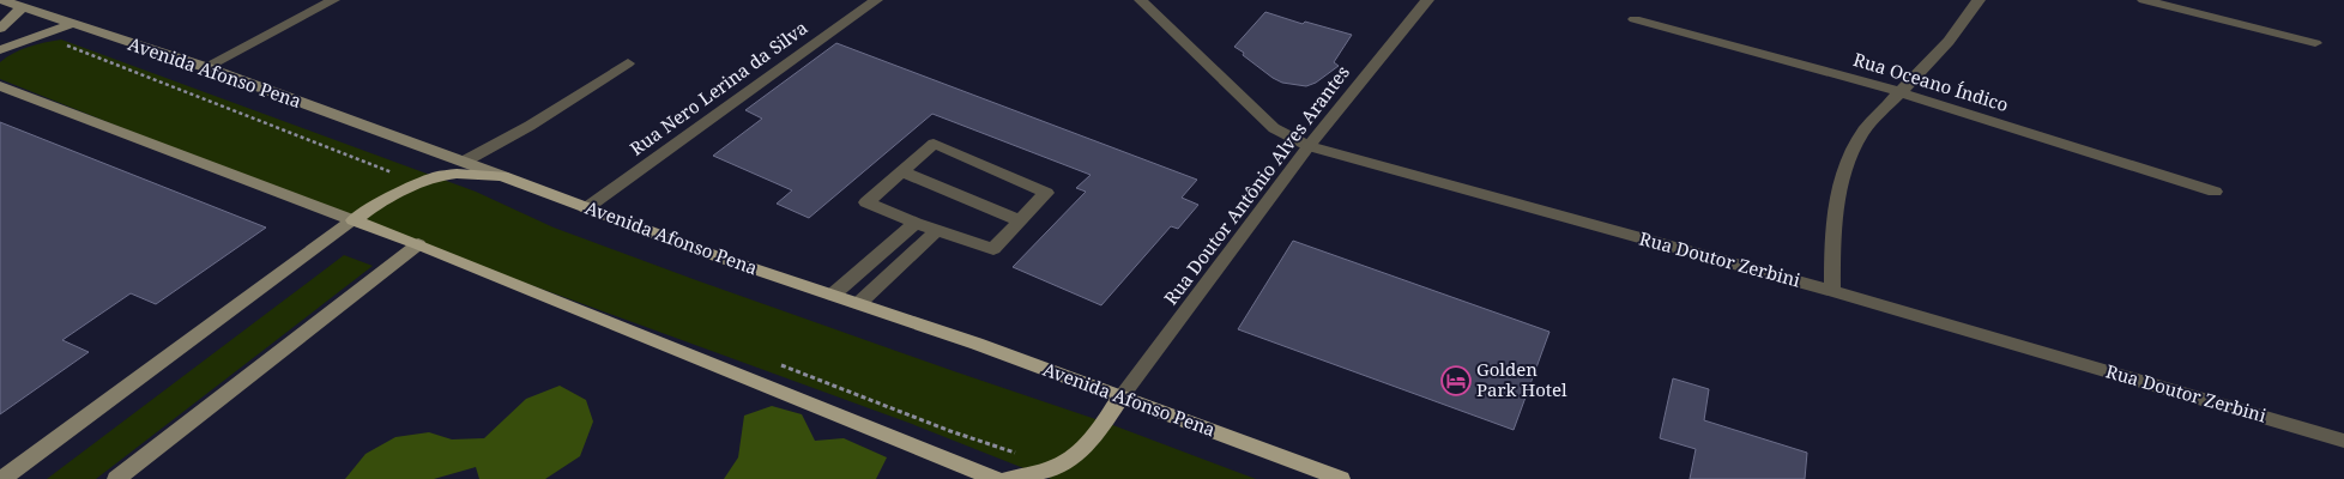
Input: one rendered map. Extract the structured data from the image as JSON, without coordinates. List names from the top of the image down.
{
  "streets": {
    "main road": ["Avenida Afonso Pena"],
    "street": [
      "Rua Oceano Índico",
      "Rua Nero Lerina da Silva",
      "Rua Doutor Antônio Alves Arantes",
      "Rua Doutor Zerbini"
    ]
  },
  "crossings": [
    ["Avenida Afonso Pena", "Rua Nero Lerina da Silva"],
    ["Avenida Afonso Pena", "Rua Doutor Antônio Alves Arantes"],
    ["Rua Doutor Antônio Alves Arantes", "Rua Doutor Zerbini"]
  ],
  "places": {
    "hotel": ["Golden Park Hotel"]
  }
}
